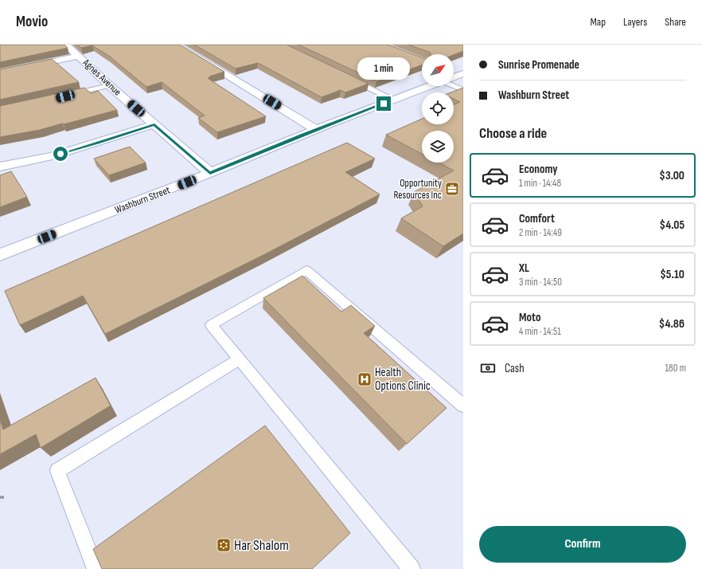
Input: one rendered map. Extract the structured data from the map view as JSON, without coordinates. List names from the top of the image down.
{
  "streets": {
    "street": ["Agnes Avenue", "Washburn Street"]
  },
  "crossings": [
    ["Agnes Avenue", "Washburn Street"]
  ],
  "places": {
    "office": ["Opportunity Resources Inc"],
    "hospital": ["Health Options Clinic"],
    "synagogue": ["Har Shalom"]
  },
  "north": "top right",
  "page": {
    "header": "Movio",
    "nav": ["Map", "Layers", "Share"],
    "banner": ["Sunrise Promenade", "Washburn Street"],
    "bubble": "1 min",
    "heading": "Choose a ride",
    "list": [
      {
        "name": "Economy",
        "note": "1 min · 14:48",
        "value": "$3.00"
      },
      {
        "name": "Comfort",
        "note": "2 min · 14:49",
        "value": "$4.05"
      },
      {
        "name": "XL",
        "note": "3 min · 14:50",
        "value": "$5.10"
      },
      {
        "name": "Moto",
        "note": "4 min · 14:51",
        "value": "$4.86"
      }
    ],
    "pay": ["Cash", "180 m"],
    "buttons": "Confirm"
  }
}
